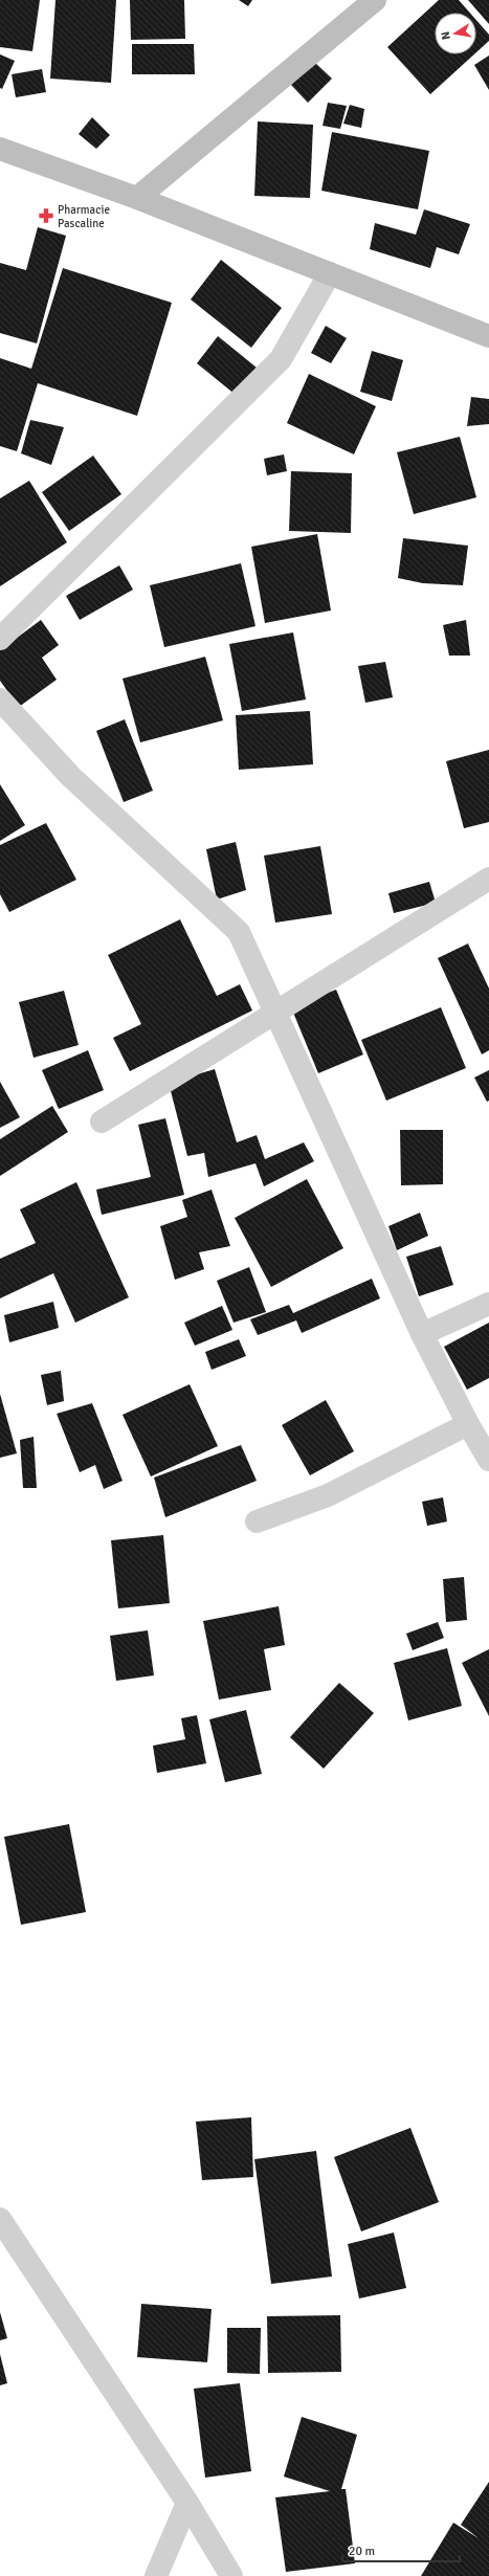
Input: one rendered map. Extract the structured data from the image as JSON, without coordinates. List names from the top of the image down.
{
  "places": {
    "pharmacy": ["Pharmacie Pascaline"]
  },
  "scale_bar": "20 m",
  "north": "left"
}
